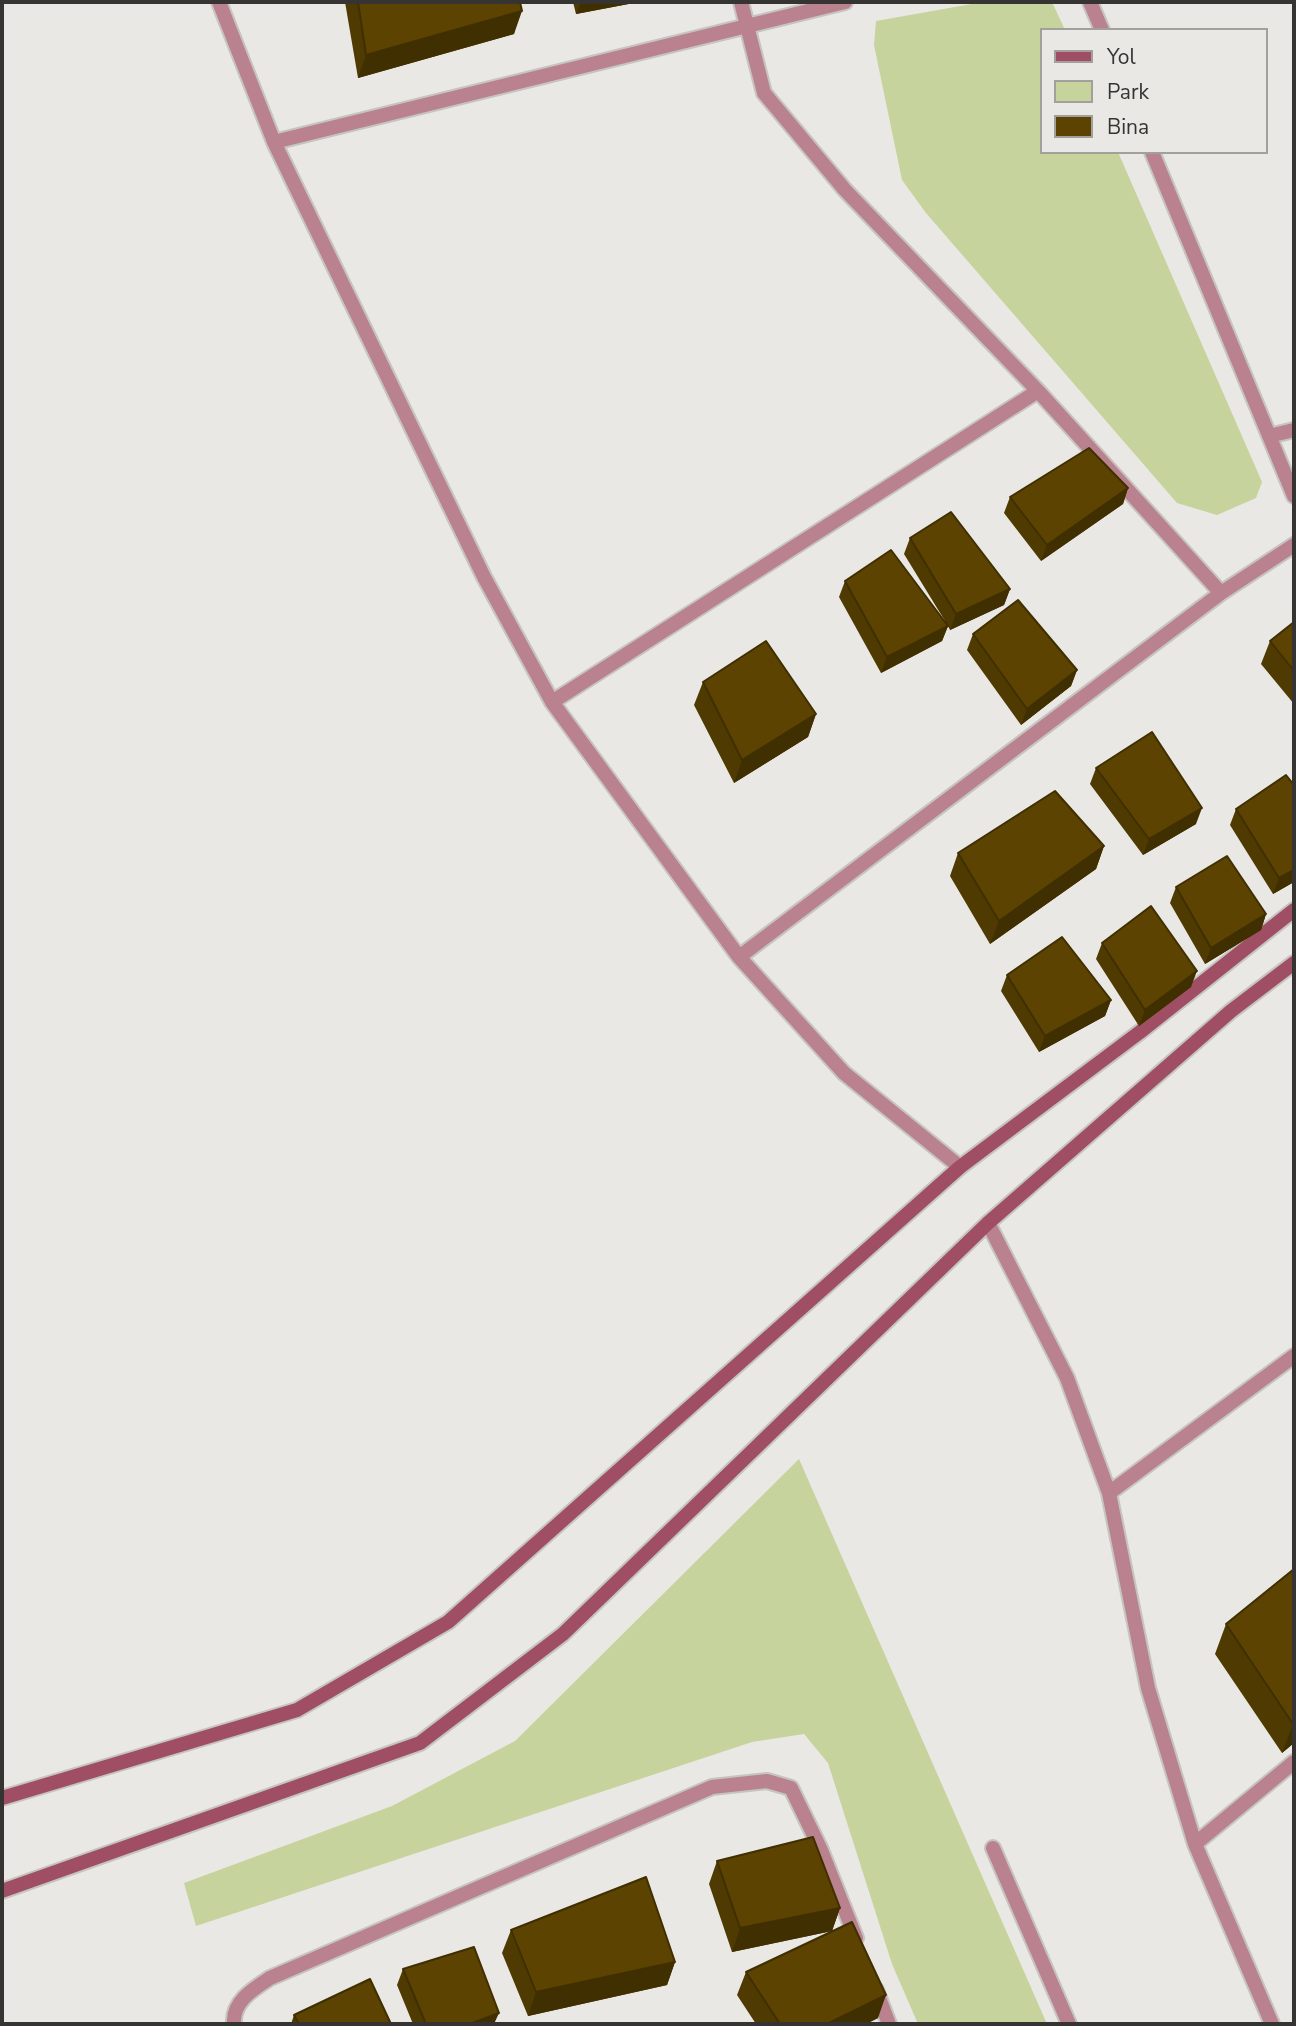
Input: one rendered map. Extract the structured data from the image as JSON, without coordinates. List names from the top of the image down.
{
  "legend": ["Yol", "Park", "Bina"]
}
